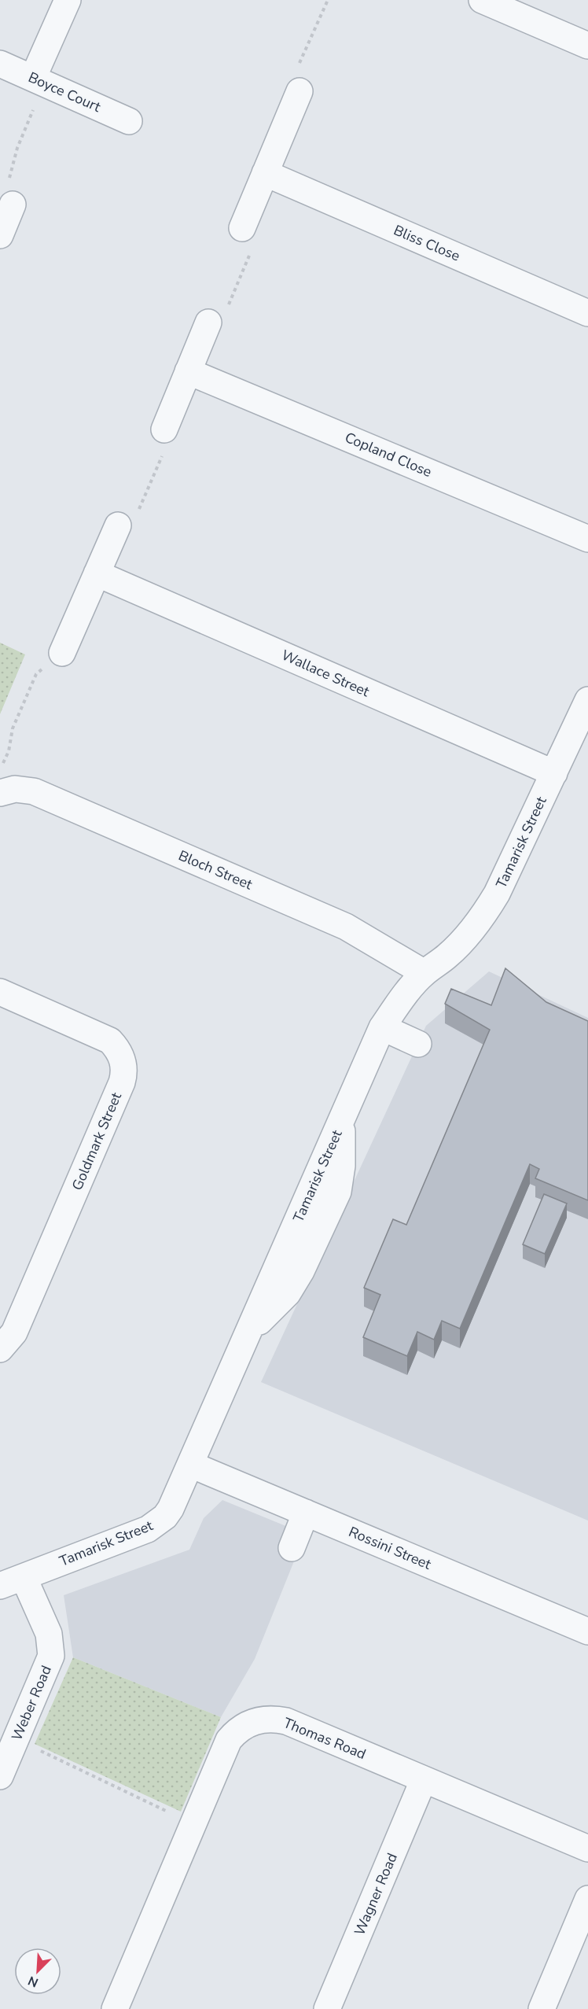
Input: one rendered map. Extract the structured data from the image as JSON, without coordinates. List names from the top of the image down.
{
  "streets": {
    "street": [
      "Boyce Court",
      "Bliss Close",
      "Copland Close",
      "Wallace Street",
      "Tamarisk Street",
      "Bloch Street",
      "Goldmark Street",
      "Rossini Street",
      "Weber Road",
      "Thomas Road",
      "Wagner Road"
    ]
  },
  "crossings": [
    ["Wallace Street", "Tamarisk Street"],
    ["Tamarisk Street", "Bloch Street"],
    ["Tamarisk Street", "Rossini Street"],
    ["Tamarisk Street", "Weber Road"],
    ["Thomas Road", "Wagner Road"]
  ],
  "north": "bottom left"
}
